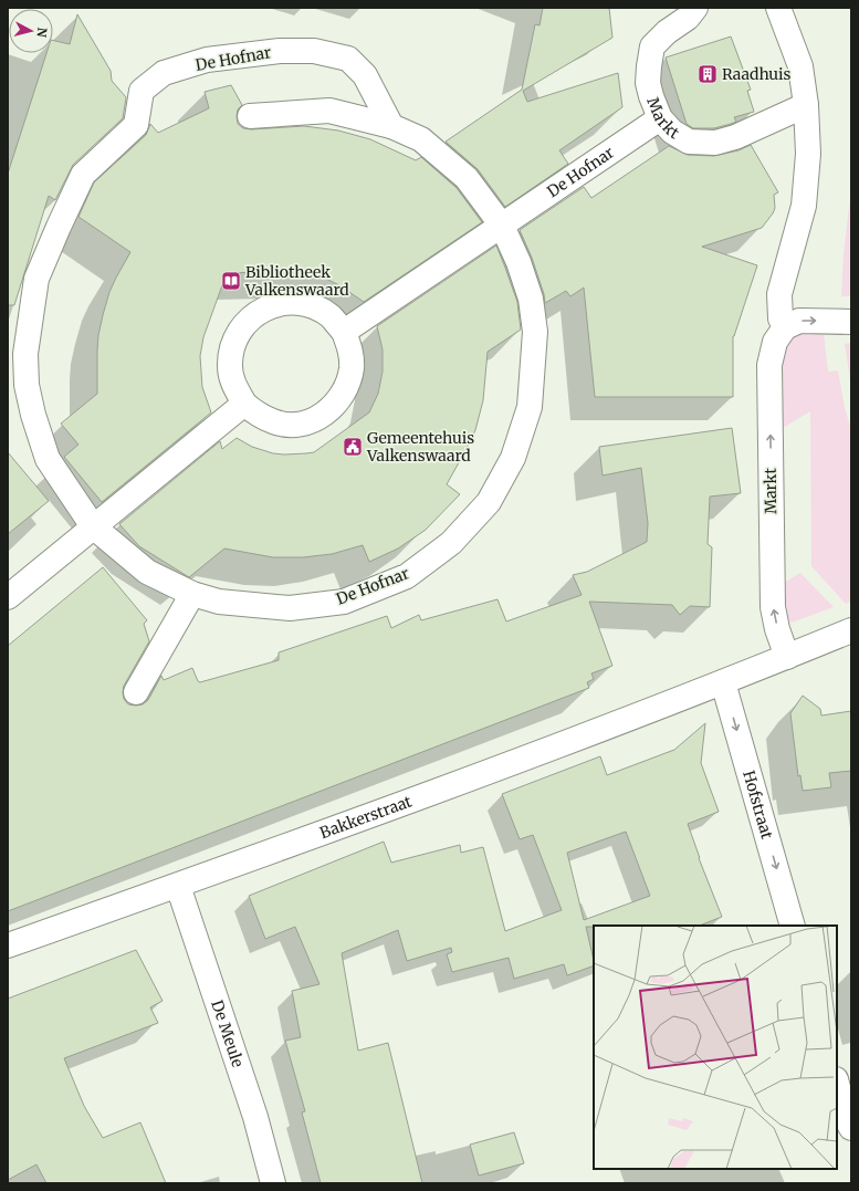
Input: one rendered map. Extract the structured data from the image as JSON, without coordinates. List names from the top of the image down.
{
  "streets": {
    "street": [
      "De Hofnar",
      "Markt",
      "Hofstraat",
      "Bakkerstraat",
      "De Meule"
    ]
  },
  "crossings": [
    ["De Hofnar", "Markt"],
    ["Hofstraat", "Bakkerstraat"],
    ["Bakkerstraat", "De Meule"]
  ],
  "one_way": ["Markt", "Hofstraat"],
  "places": {
    "building": ["Raadhuis"],
    "library": ["Bibliotheek Valkenswaard"],
    "public building": ["Gemeentehuis Valkenswaard"]
  },
  "north": "right"
}
